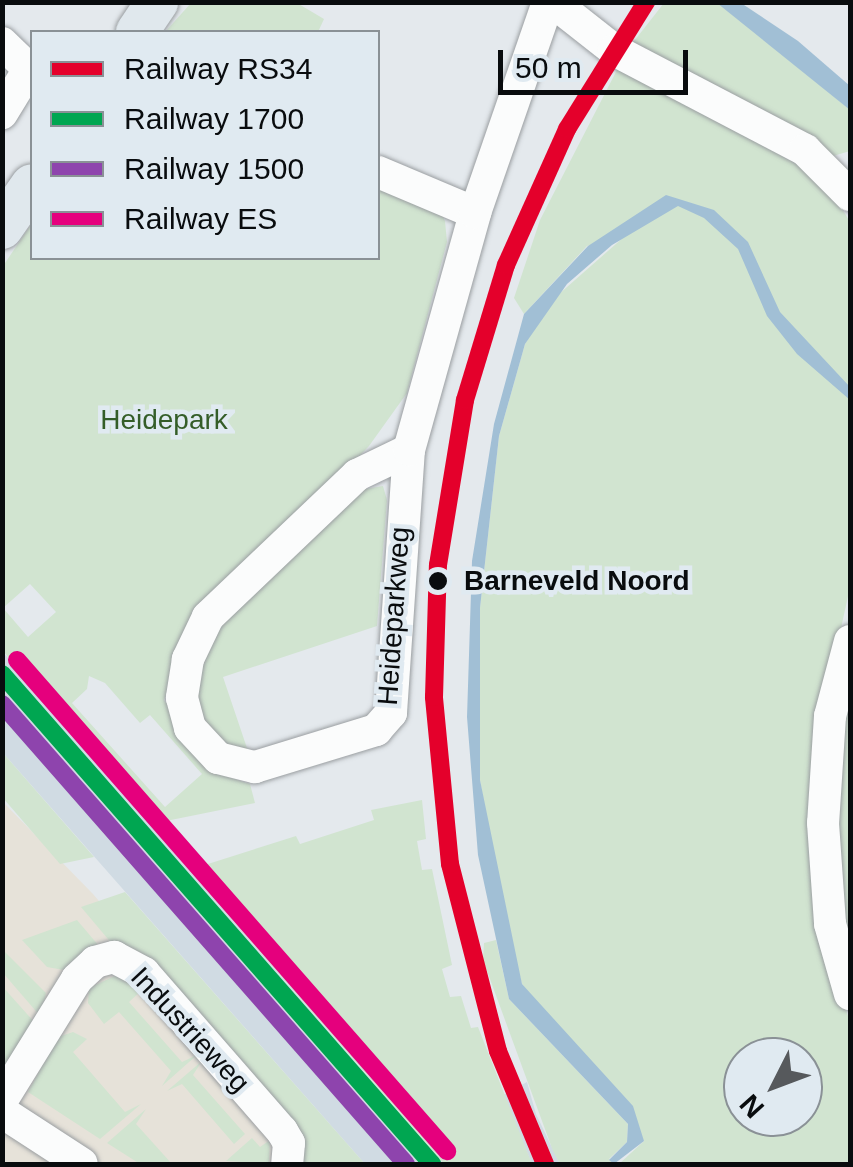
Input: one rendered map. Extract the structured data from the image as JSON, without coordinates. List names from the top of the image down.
{
  "streets": {
    "street": ["Heideparkweg", "Industrieweg"]
  },
  "parks": ["Heidepark"],
  "places": ["Barneveld Noord"],
  "lines": [
    "rail line RS34",
    "rail line ES",
    "rail line 1700",
    "rail line 1500"
  ],
  "legend": [
    "Railway RS34",
    "Railway 1700",
    "Railway 1500",
    "Railway ES"
  ],
  "scale_bar": "50 m",
  "north": "bottom left"
}
